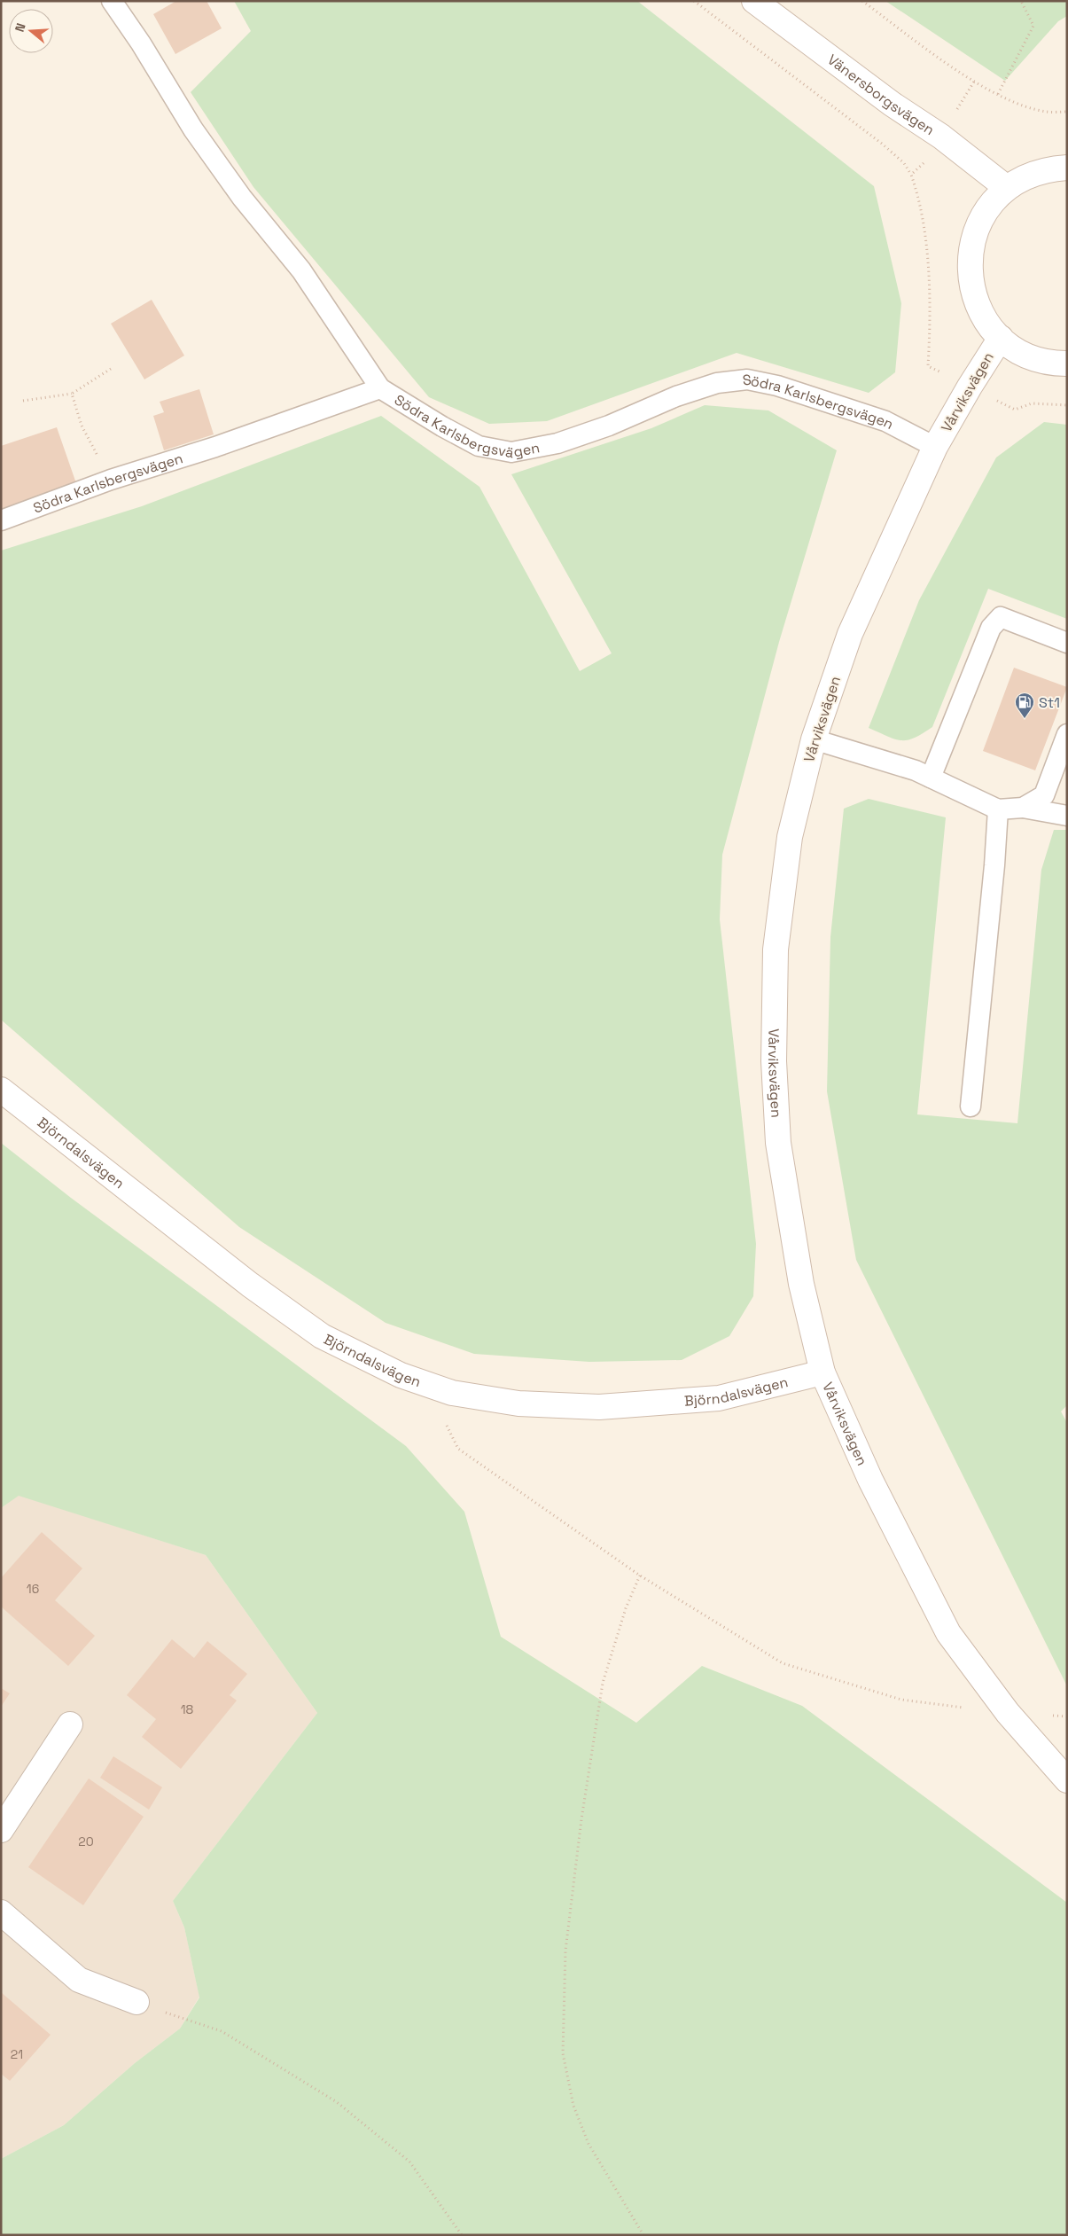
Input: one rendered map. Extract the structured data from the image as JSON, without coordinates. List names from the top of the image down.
{
  "streets": {
    "street": ["Vänersborgsvägen", "Vårviksvägen", "Björndalsvägen"],
    "lane": ["Södra Karlsbergsvägen"]
  },
  "crossings": [
    ["Vårviksvägen", "Södra Karlsbergsvägen"],
    ["Vårviksvägen", "Björndalsvägen"]
  ],
  "places": {
    "fuel station": ["St1"]
  },
  "house_numbers": [
    "16",
    "18",
    "20",
    "21"
  ],
  "north": "left"
}
